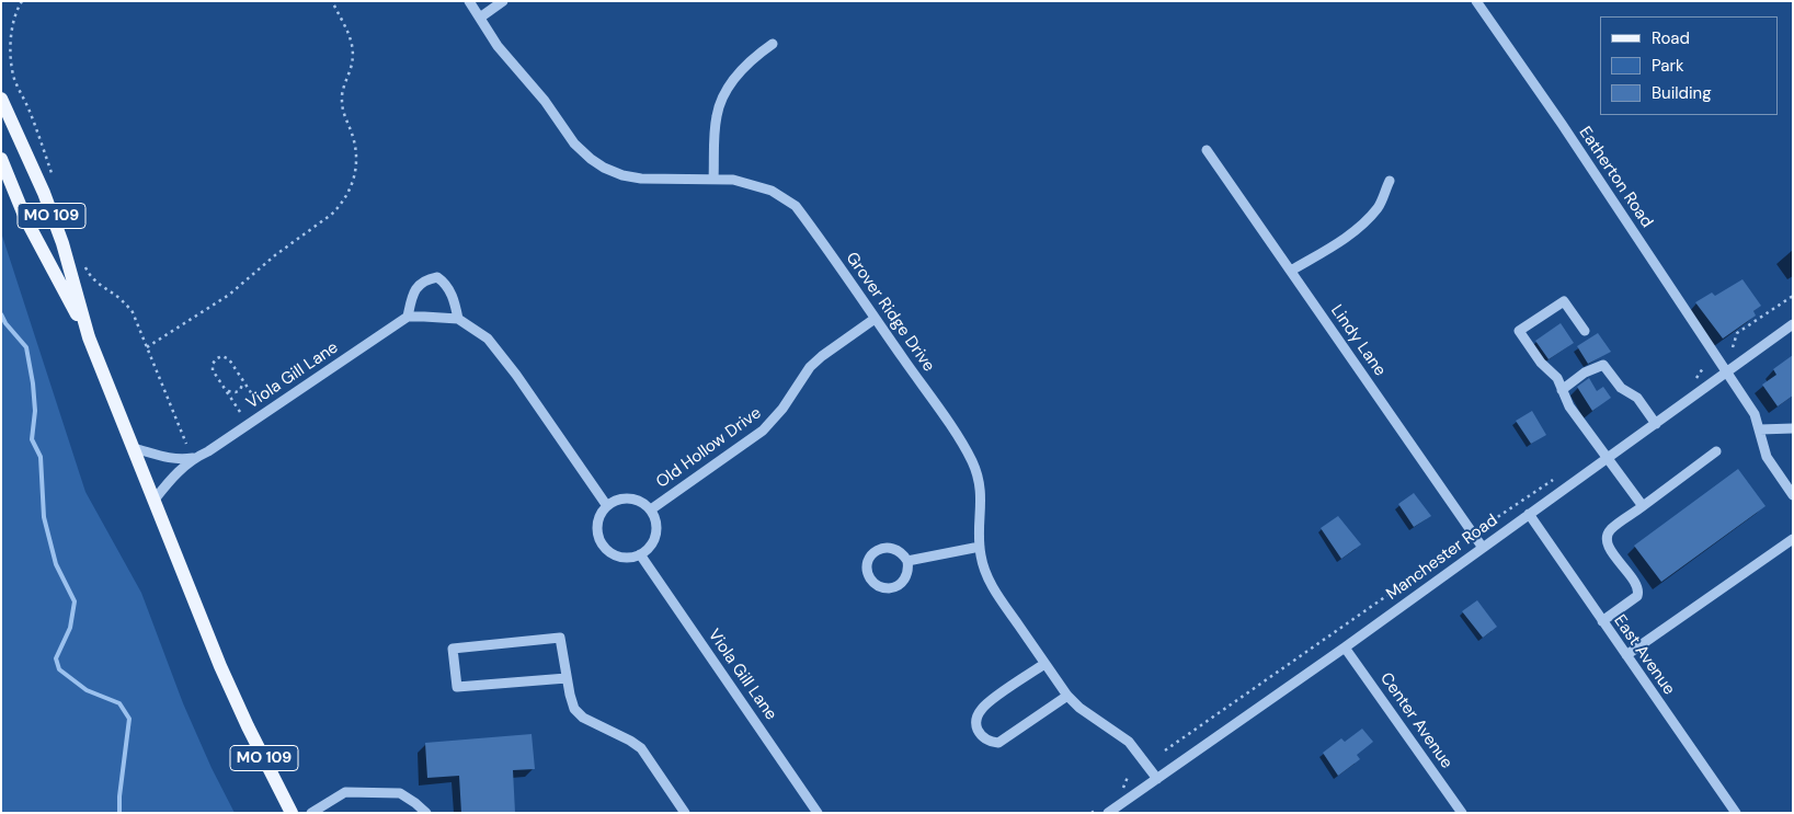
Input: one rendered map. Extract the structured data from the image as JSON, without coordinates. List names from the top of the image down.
{
  "streets": {
    "main road": ["MO 109"],
    "street": [
      "Eatherton Road",
      "Grover Ridge Drive",
      "Lindy Lane",
      "Viola Gill Lane",
      "Old Hollow Drive",
      "Manchester Road",
      "East Avenue",
      "Center Avenue"
    ]
  },
  "crossings": [
    ["Eatherton Road", "Manchester Road"],
    ["MO 109", "Viola Gill Lane"],
    ["Grover Ridge Drive", "Old Hollow Drive"],
    ["Grover Ridge Drive", "Manchester Road"],
    ["Lindy Lane", "Manchester Road"],
    ["Viola Gill Lane", "Old Hollow Drive"],
    ["Manchester Road", "East Avenue"],
    ["Manchester Road", "Center Avenue"]
  ],
  "legend": ["Road", "Park", "Building"]
}
